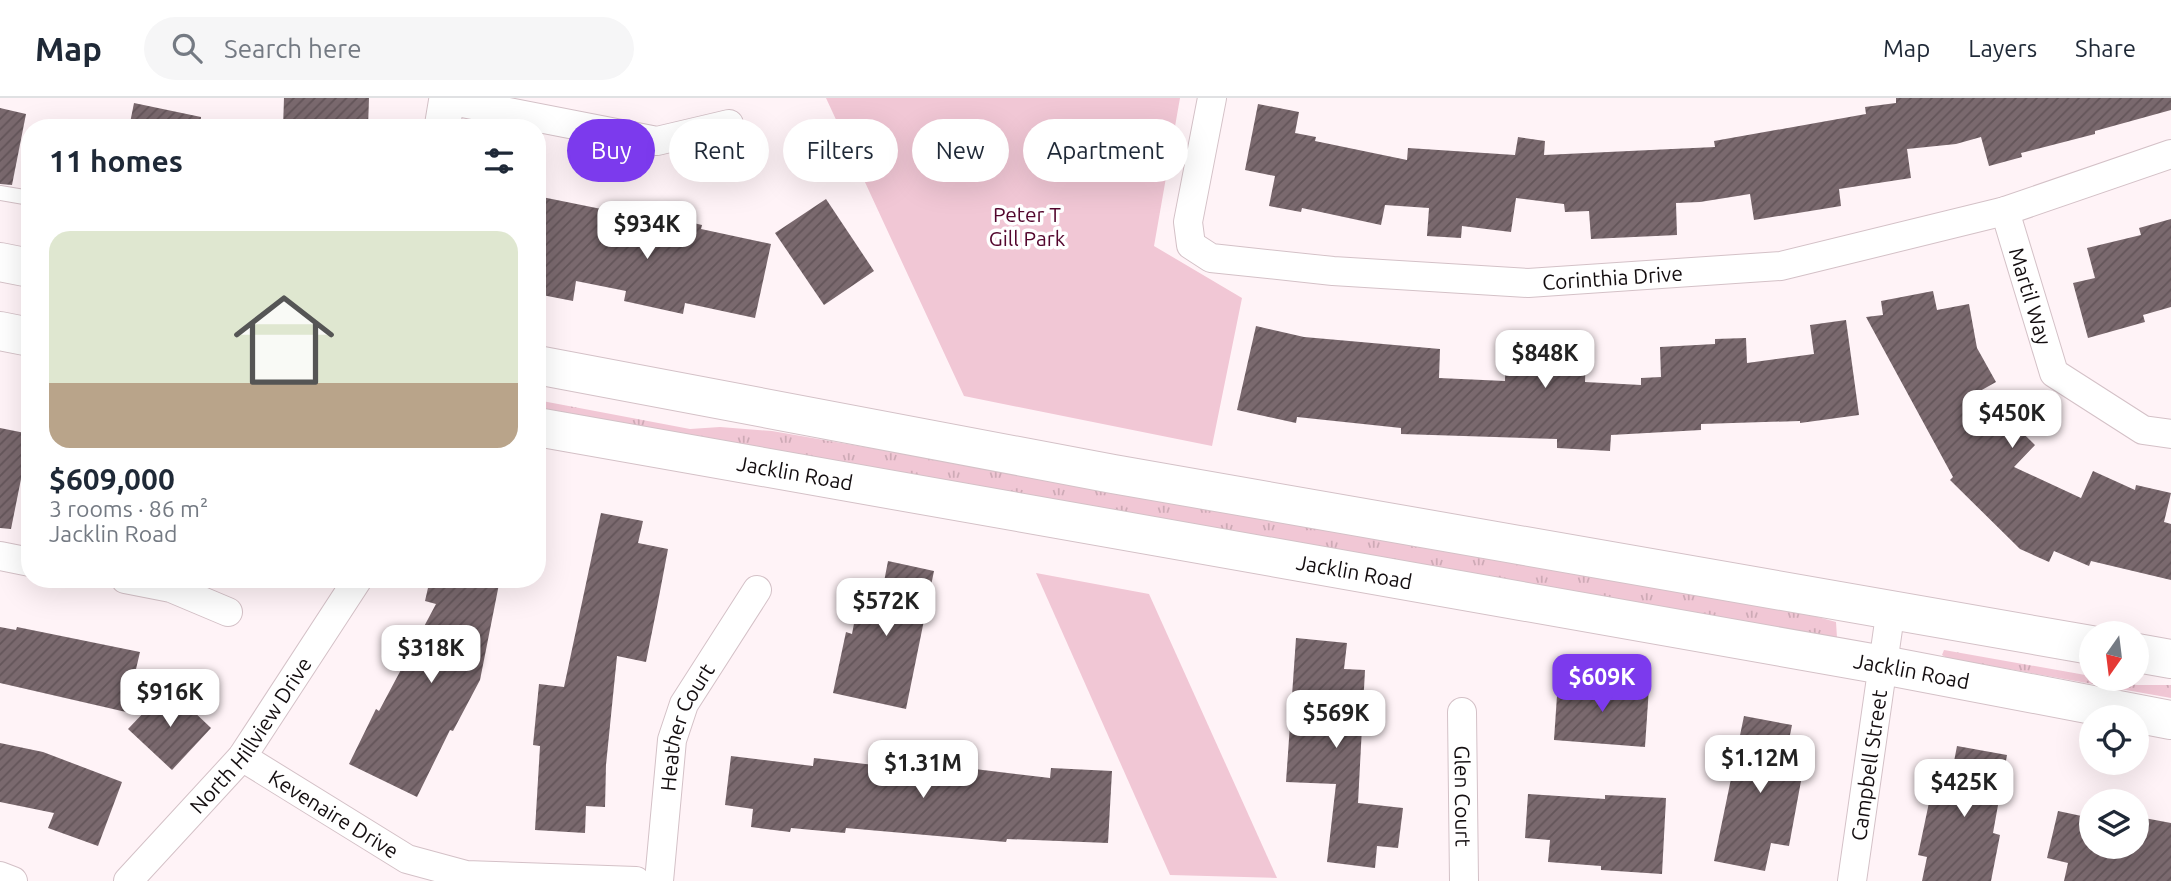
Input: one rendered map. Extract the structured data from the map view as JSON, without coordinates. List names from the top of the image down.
{
  "streets": {
    "main road": ["Jacklin Road"],
    "street": [
      "Corinthia Drive",
      "Martil Way",
      "Heather Court",
      "North Hillview Drive",
      "Campbell Street",
      "Glen Court",
      "Kevenaire Drive"
    ]
  },
  "crossings": [
    ["Corinthia Drive", "Martil Way"],
    ["Jacklin Road", "Campbell Street"],
    ["North Hillview Drive", "Kevenaire Drive"]
  ],
  "parks": ["Peter T Gill Park"],
  "north": "bottom",
  "page": {
    "header": "Map",
    "search": "Search here",
    "nav": ["Map", "Layers", "Share"],
    "chip": [
      "Buy",
      "Rent",
      "Filters",
      "New",
      "Apartment"
    ],
    "heading": "11 homes",
    "price": [
      "$934K",
      "$848K",
      "$450K",
      "$572K",
      "$318K",
      "$609K",
      "$916K",
      "$569K",
      "$1.12M",
      "$1.31M",
      "$425K"
    ],
    "list": [
      {
        "name": "$609,000",
        "note": "3 rooms · 86 m² · Jacklin Road"
      }
    ]
  }
}
